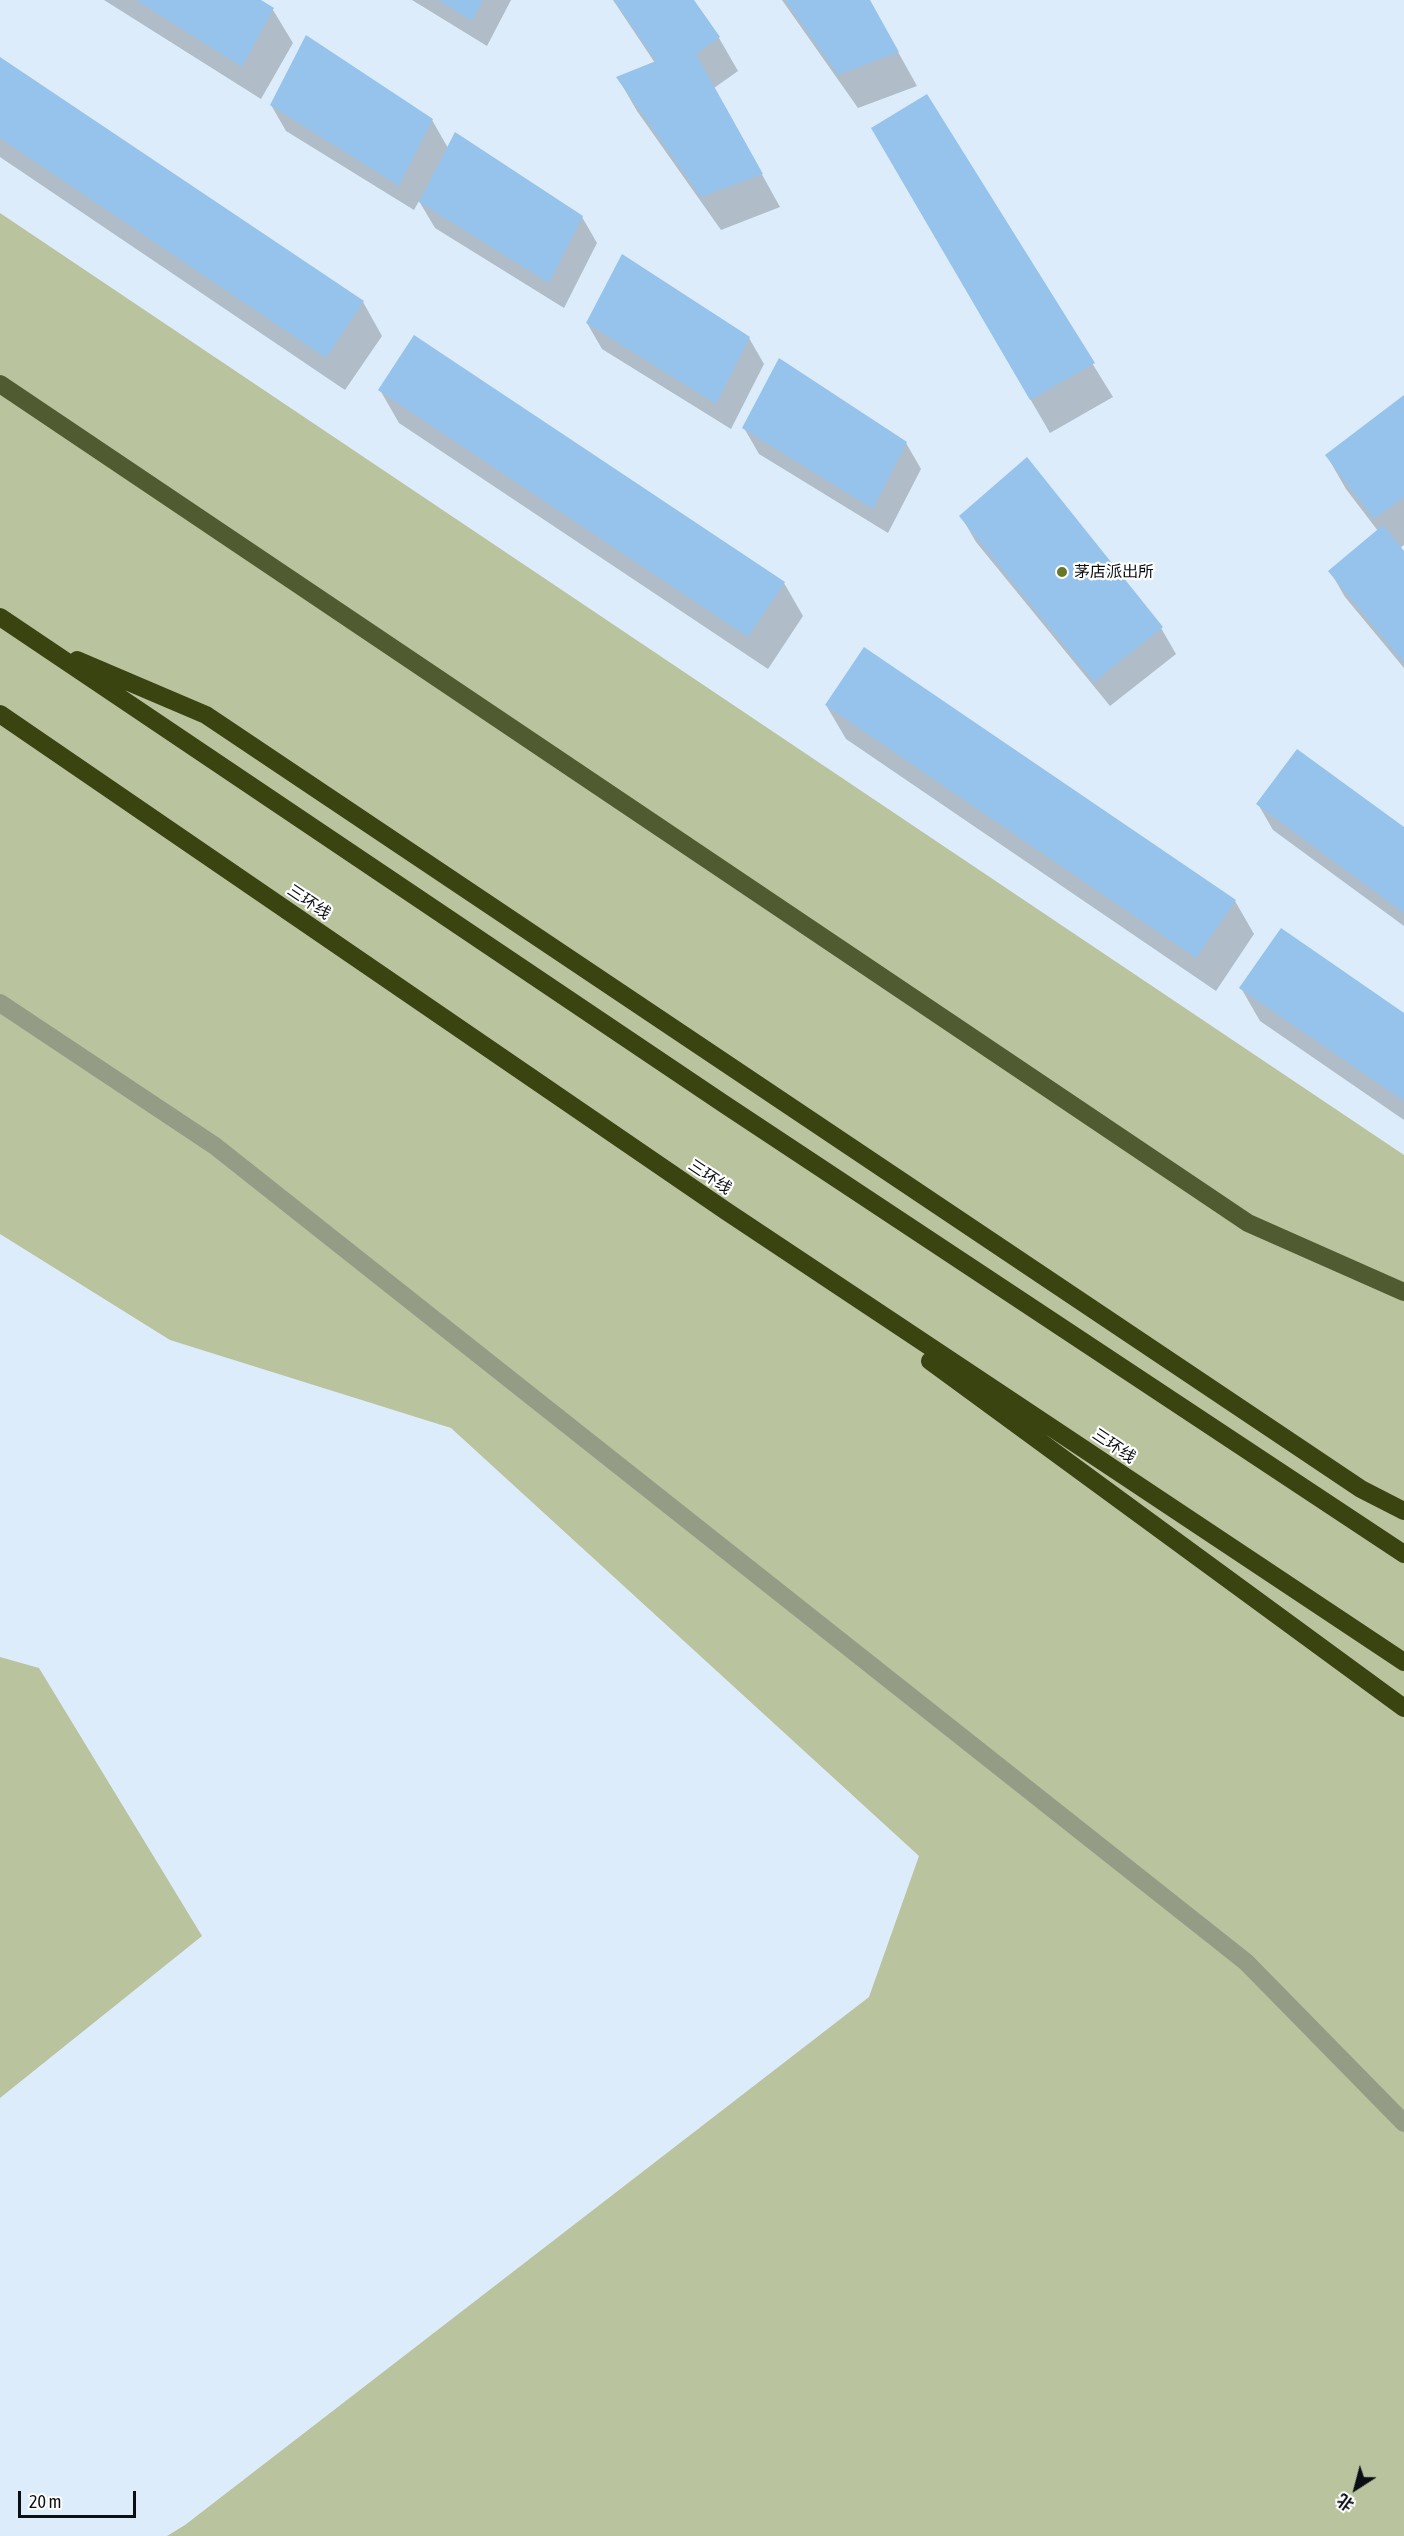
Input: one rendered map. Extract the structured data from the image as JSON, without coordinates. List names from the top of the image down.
{
  "streets": {
    "highway": ["三环线"]
  },
  "places": ["茅店派出所"],
  "scale_bar": "20 m",
  "north": "bottom left"
}
